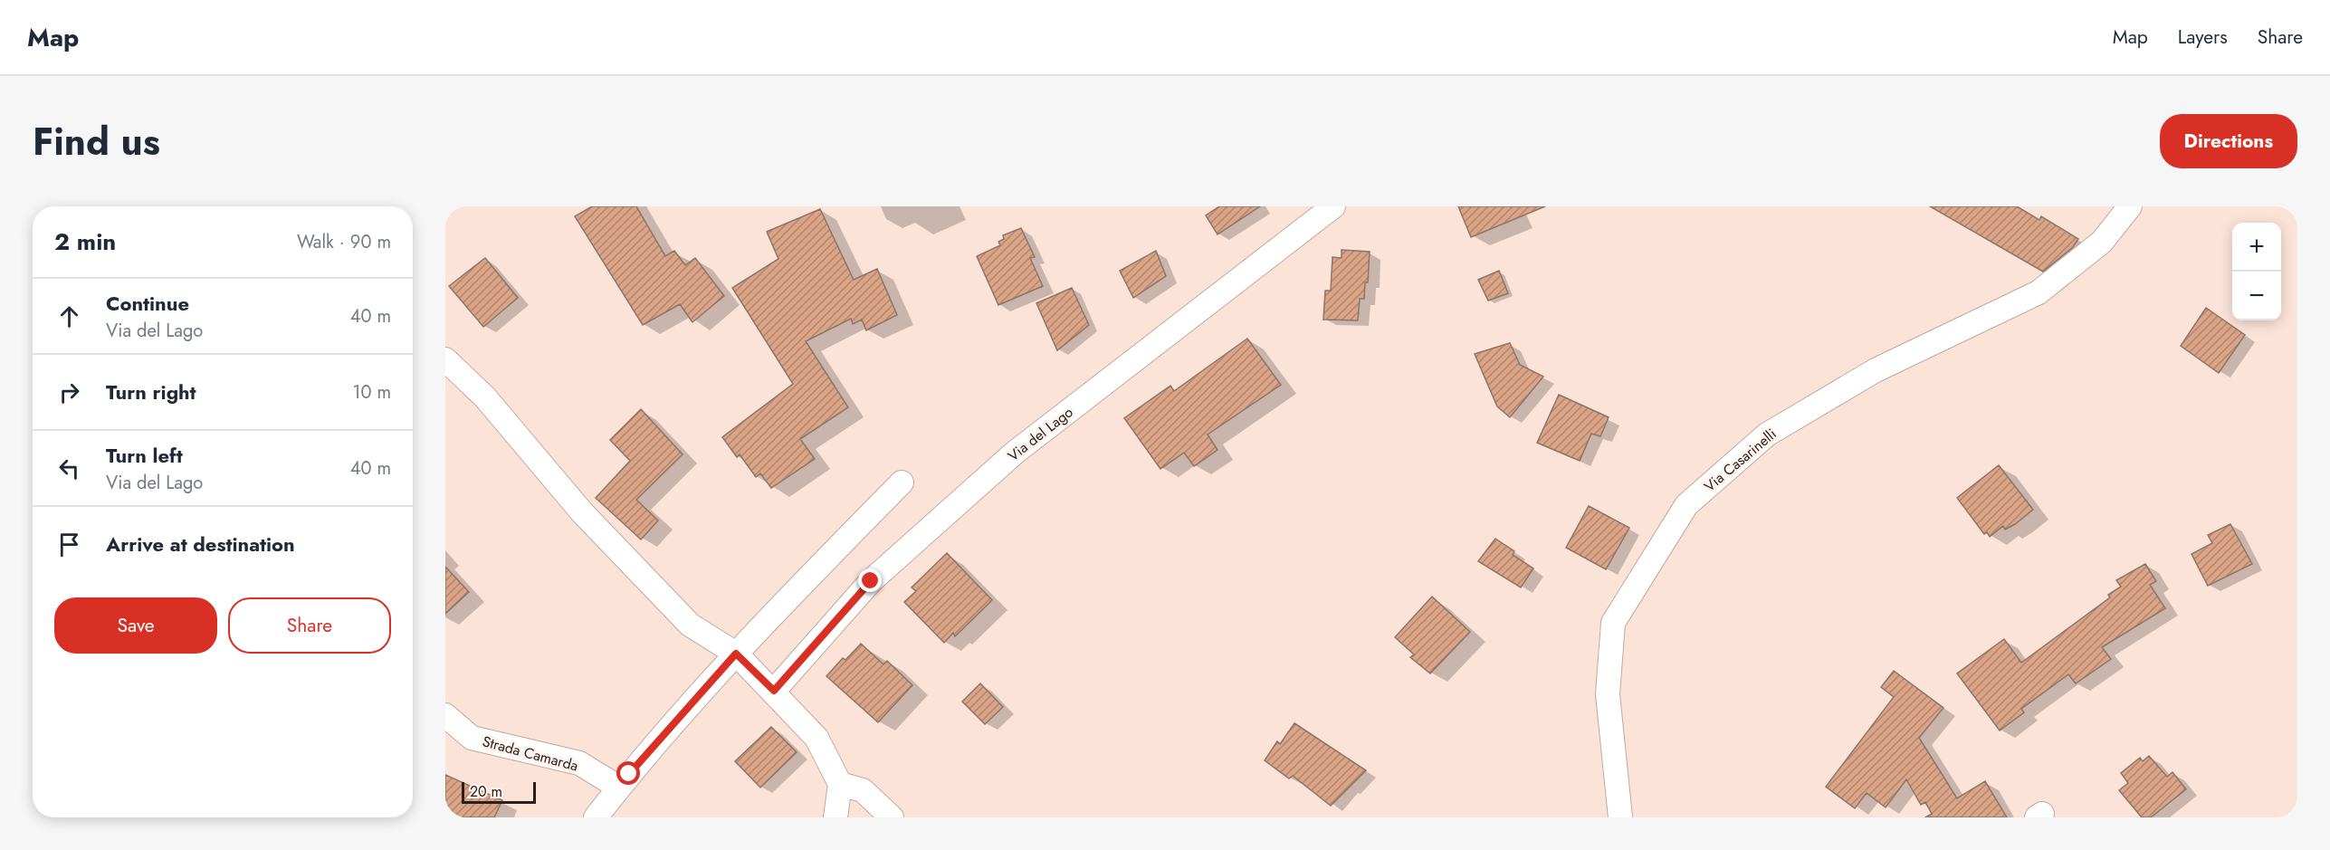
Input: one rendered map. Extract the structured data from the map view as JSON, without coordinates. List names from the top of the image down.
{
  "streets": {
    "street": ["Via del Lago", "Via Casarinelli", "Strada Camarda"]
  },
  "scale_bar": "20 m",
  "page": {
    "header": "Map",
    "nav": ["Map", "Layers", "Share"],
    "title": "Find us",
    "buttons": [
      "Directions",
      ["Save", "Share"]
    ],
    "heading": ["2 min", "Walk · 90 m"],
    "map_buttons": ["+", "−"],
    "list": [
      ["Continue", "Via del Lago", "40 m"],
      ["Turn right", "10 m"],
      ["Turn left", "Via del Lago", "40 m"],
      "Arrive at destination"
    ],
    "scale": "20 m"
  }
}
